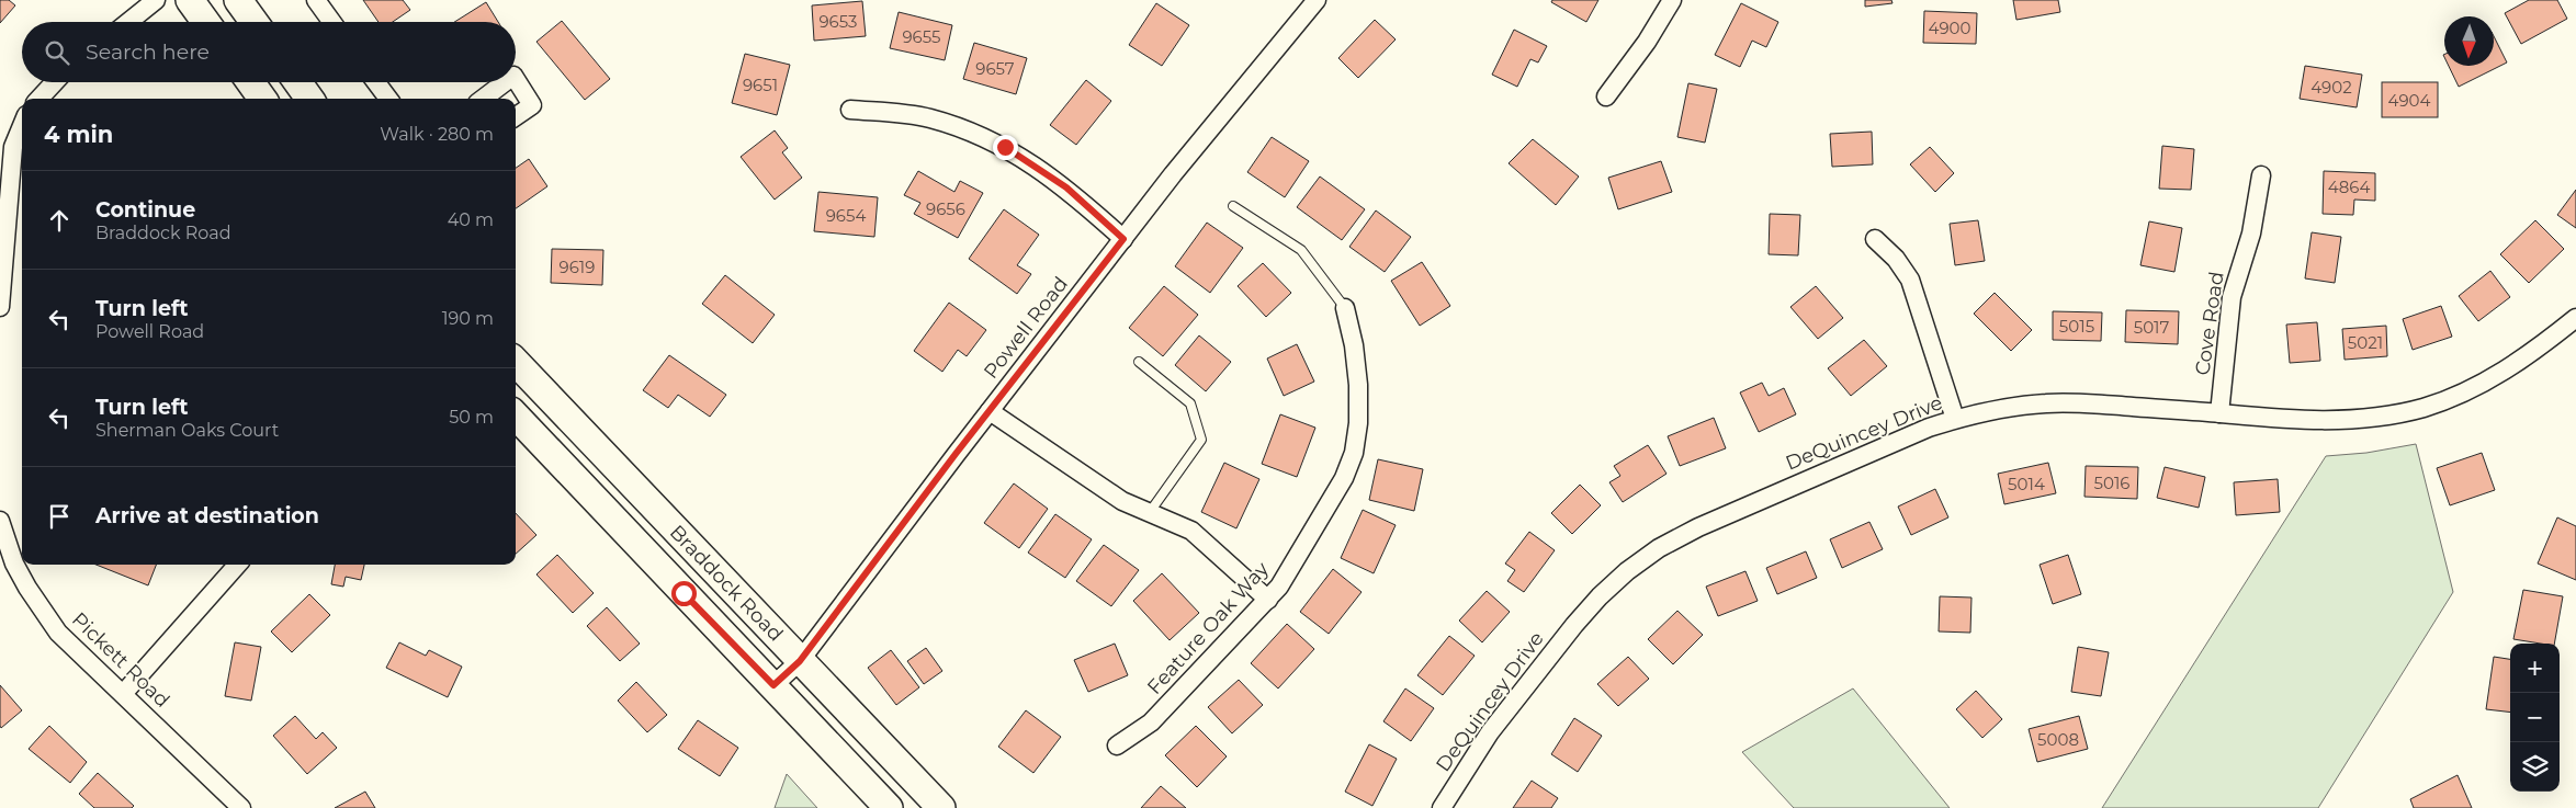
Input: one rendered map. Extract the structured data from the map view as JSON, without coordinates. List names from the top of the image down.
{
  "streets": {
    "main road": ["Braddock Road"],
    "street": [
      "Cove Road",
      "Powell Road",
      "DeQuincey Drive",
      "Feature Oak Way",
      "Pickett Road"
    ]
  },
  "crossings": [
    ["Cove Road", "DeQuincey Drive"],
    ["Powell Road", "Braddock Road"]
  ],
  "house_numbers": [
    "9653",
    "4900",
    "9655",
    "9657",
    "9651",
    "4902",
    "4904",
    "4864",
    "9656",
    "9654",
    "9619",
    "5015",
    "5017",
    "5021",
    "5016",
    "5014",
    "5008"
  ],
  "north": "bottom",
  "page": {
    "search": "Search here",
    "heading": ["4 min", "Walk · 280 m"],
    "list": [
      ["Continue", "Braddock Road", "40 m"],
      ["Turn left", "Powell Road", "190 m"],
      ["Turn left", "Sherman Oaks Court", "50 m"],
      "Arrive at destination"
    ],
    "map_buttons": ["+", "−"]
  }
}
